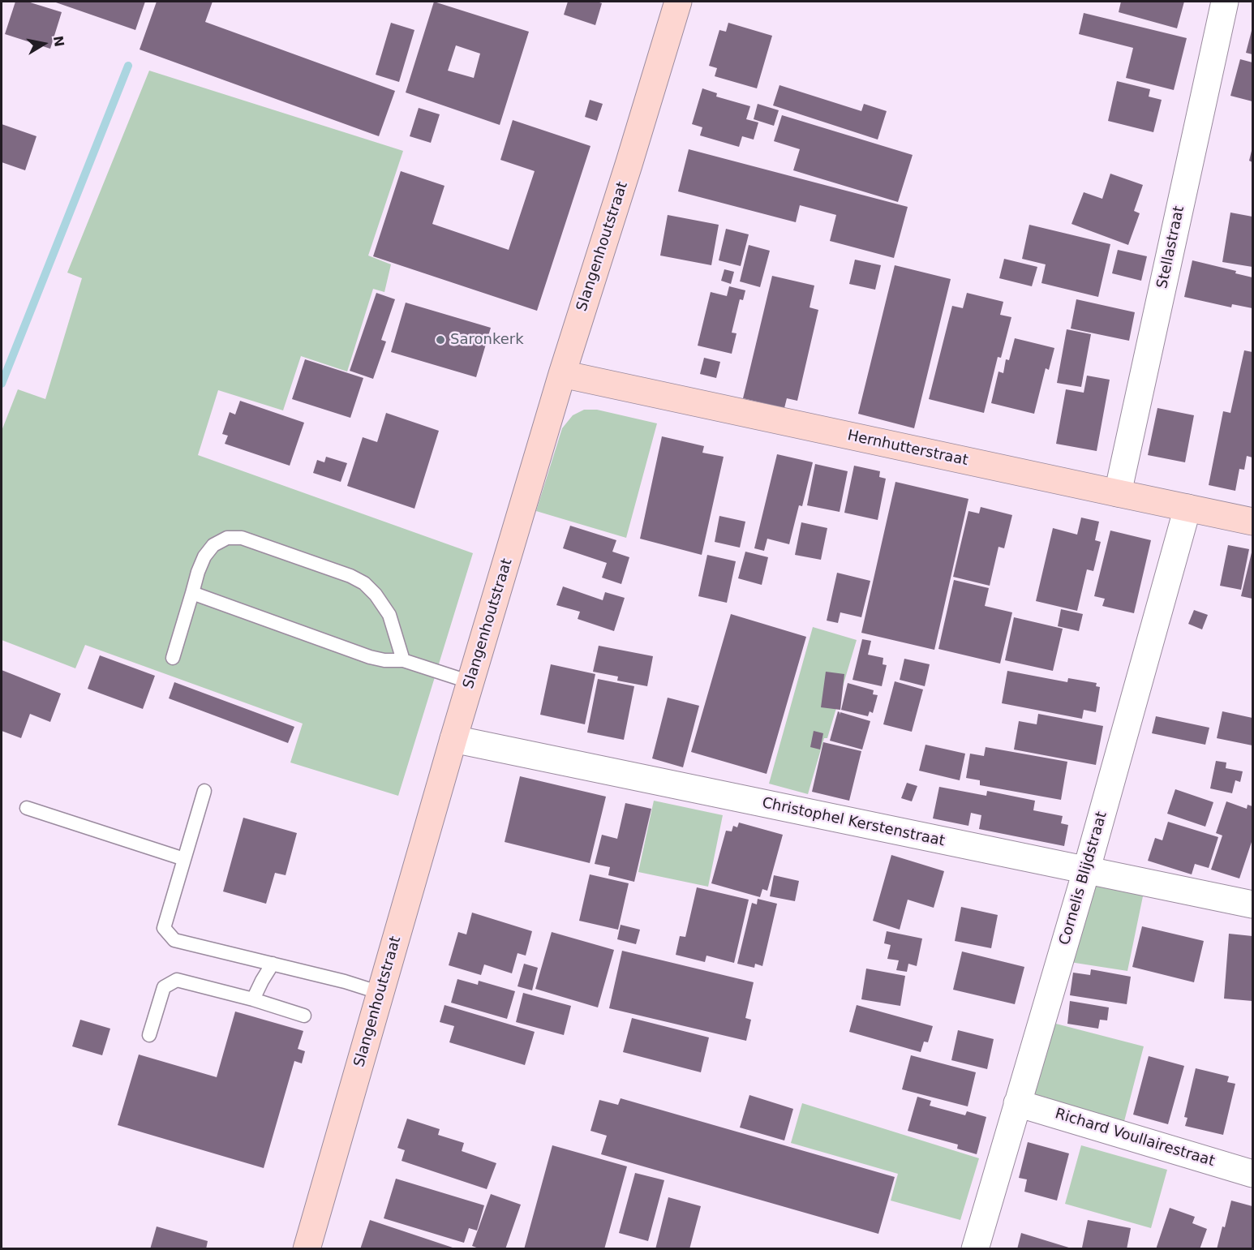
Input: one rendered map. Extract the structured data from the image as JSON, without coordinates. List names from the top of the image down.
{
  "streets": {
    "main road": ["Slangenhoutstraat", "Hernhutterstraat"],
    "street": [
      "Stellastraat",
      "Christophel Kerstenstraat",
      "Cornelis Blijdstraat",
      "Richard Voullairestraat"
    ]
  },
  "crossings": [
    ["Slangenhoutstraat", "Hernhutterstraat"],
    ["Slangenhoutstraat", "Christophel Kerstenstraat"],
    ["Stellastraat", "Hernhutterstraat"],
    ["Hernhutterstraat", "Cornelis Blijdstraat"],
    ["Christophel Kerstenstraat", "Cornelis Blijdstraat"],
    ["Cornelis Blijdstraat", "Richard Voullairestraat"]
  ],
  "places": ["Saronkerk"],
  "north": "right"
}
